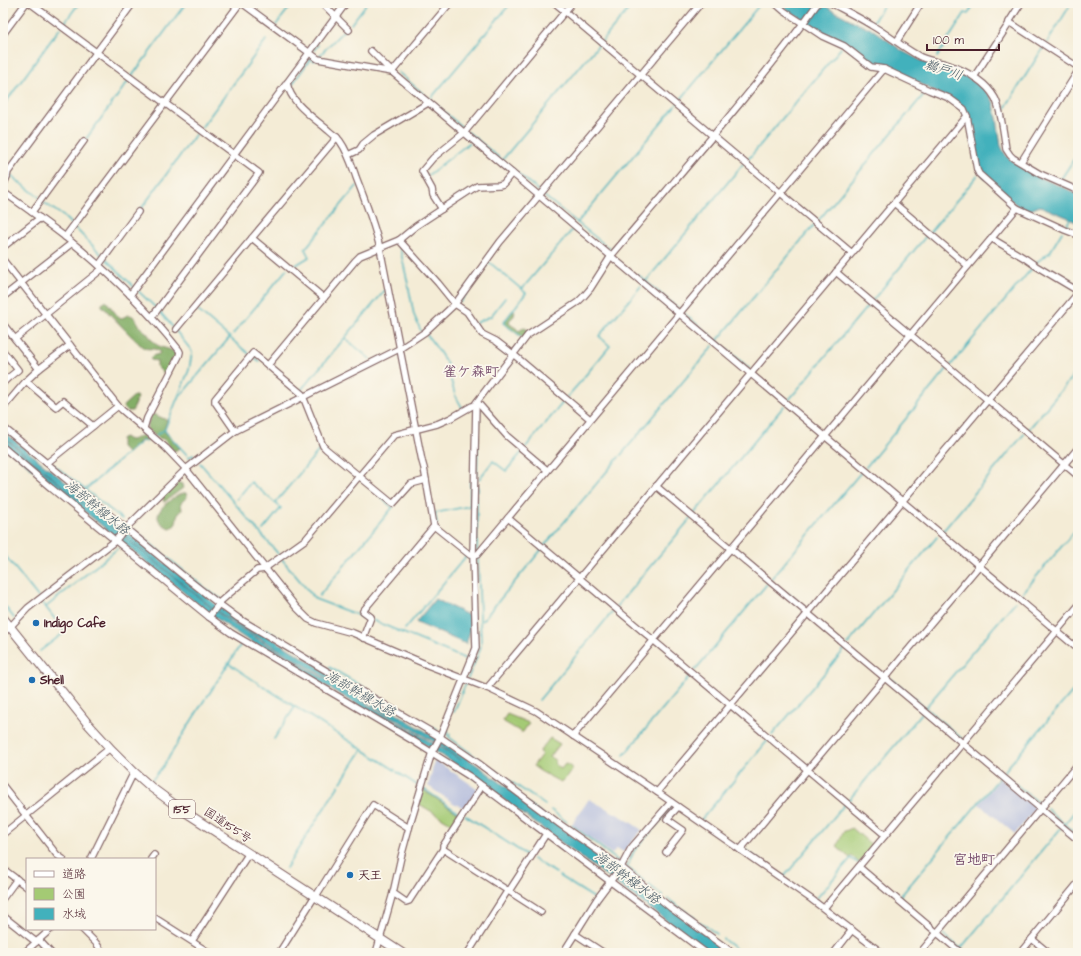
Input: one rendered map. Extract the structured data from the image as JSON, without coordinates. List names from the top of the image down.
{
  "streets": {
    "highway": ["155", "国道155号"]
  },
  "districts": ["雀ケ森町", "宮地町"],
  "water": ["鵜戸川", "海部幹線水路"],
  "places": ["Indigo Cafe", "Shell", "天王"],
  "legend": ["道路", "公園", "水域"],
  "scale_bar": "100 m"
}
